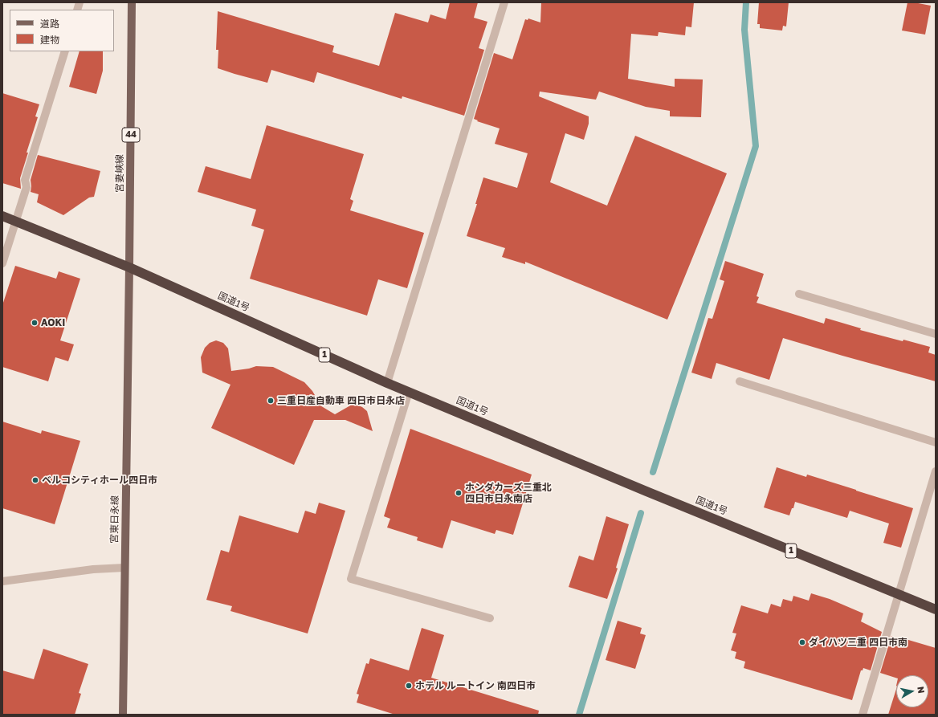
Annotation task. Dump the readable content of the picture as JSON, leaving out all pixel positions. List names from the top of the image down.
{
  "streets": {
    "highway": ["国道1号", "1"],
    "main road": ["44", "宮妻峡線", "宮東日永線"]
  },
  "crossings": [
    ["宮妻峡線", "国道1号"],
    ["宮妻峡線", "宮東日永線"],
    ["国道1号", "宮東日永線"]
  ],
  "places": [
    "AOKI",
    "三重日産自動車 四日市日永店",
    "ベルコシティホール四日市",
    "ホンダカーズ三重北 四日市日永南店",
    "ダイハツ三重 四日市南",
    "ホテル ルートイン 南四日市"
  ],
  "legend": ["道路", "建物"],
  "north": "right"
}
